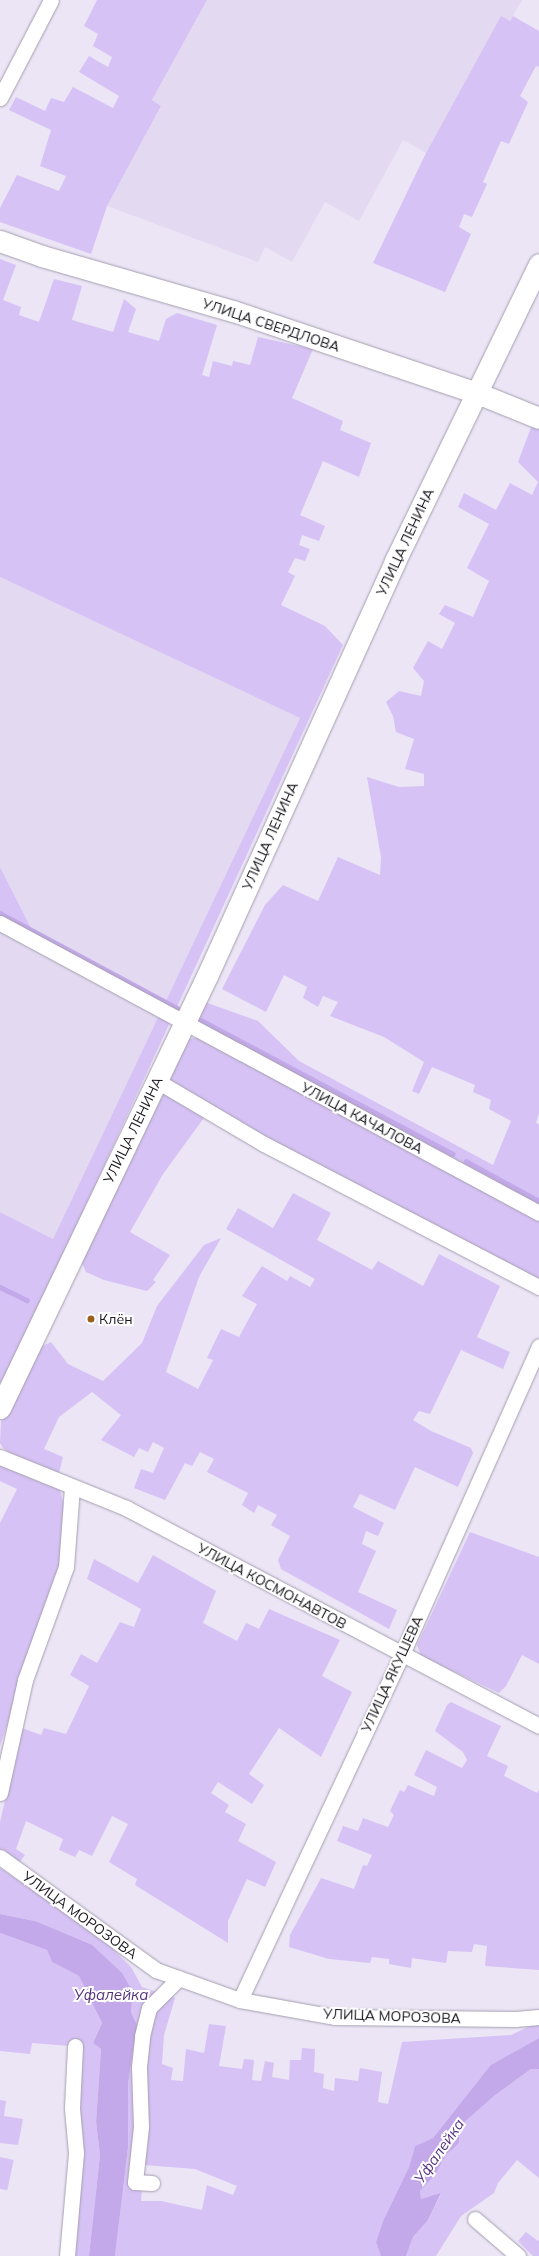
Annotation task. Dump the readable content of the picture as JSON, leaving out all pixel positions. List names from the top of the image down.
{
  "streets": {
    "street": [
      "УЛИЦА СВЕРДЛОВА",
      "УЛИЦА ЛЕНИНА",
      "УЛИЦА КАЧАЛОВА",
      "УЛИЦА КОСМОНАВТОВ",
      "УЛИЦА ЯКУШЕВА",
      "УЛИЦА МОРОЗОВА"
    ]
  },
  "crossings": [
    ["УЛИЦА СВЕРДЛОВА", "УЛИЦА ЛЕНИНА"],
    ["УЛИЦА ЛЕНИНА", "УЛИЦА КАЧАЛОВА"],
    ["УЛИЦА КОСМОНАВТОВ", "УЛИЦА ЯКУШЕВА"],
    ["УЛИЦА ЯКУШЕВА", "УЛИЦА МОРОЗОВА"]
  ],
  "water": ["Уфалейка"],
  "places": ["Клён"]
}
